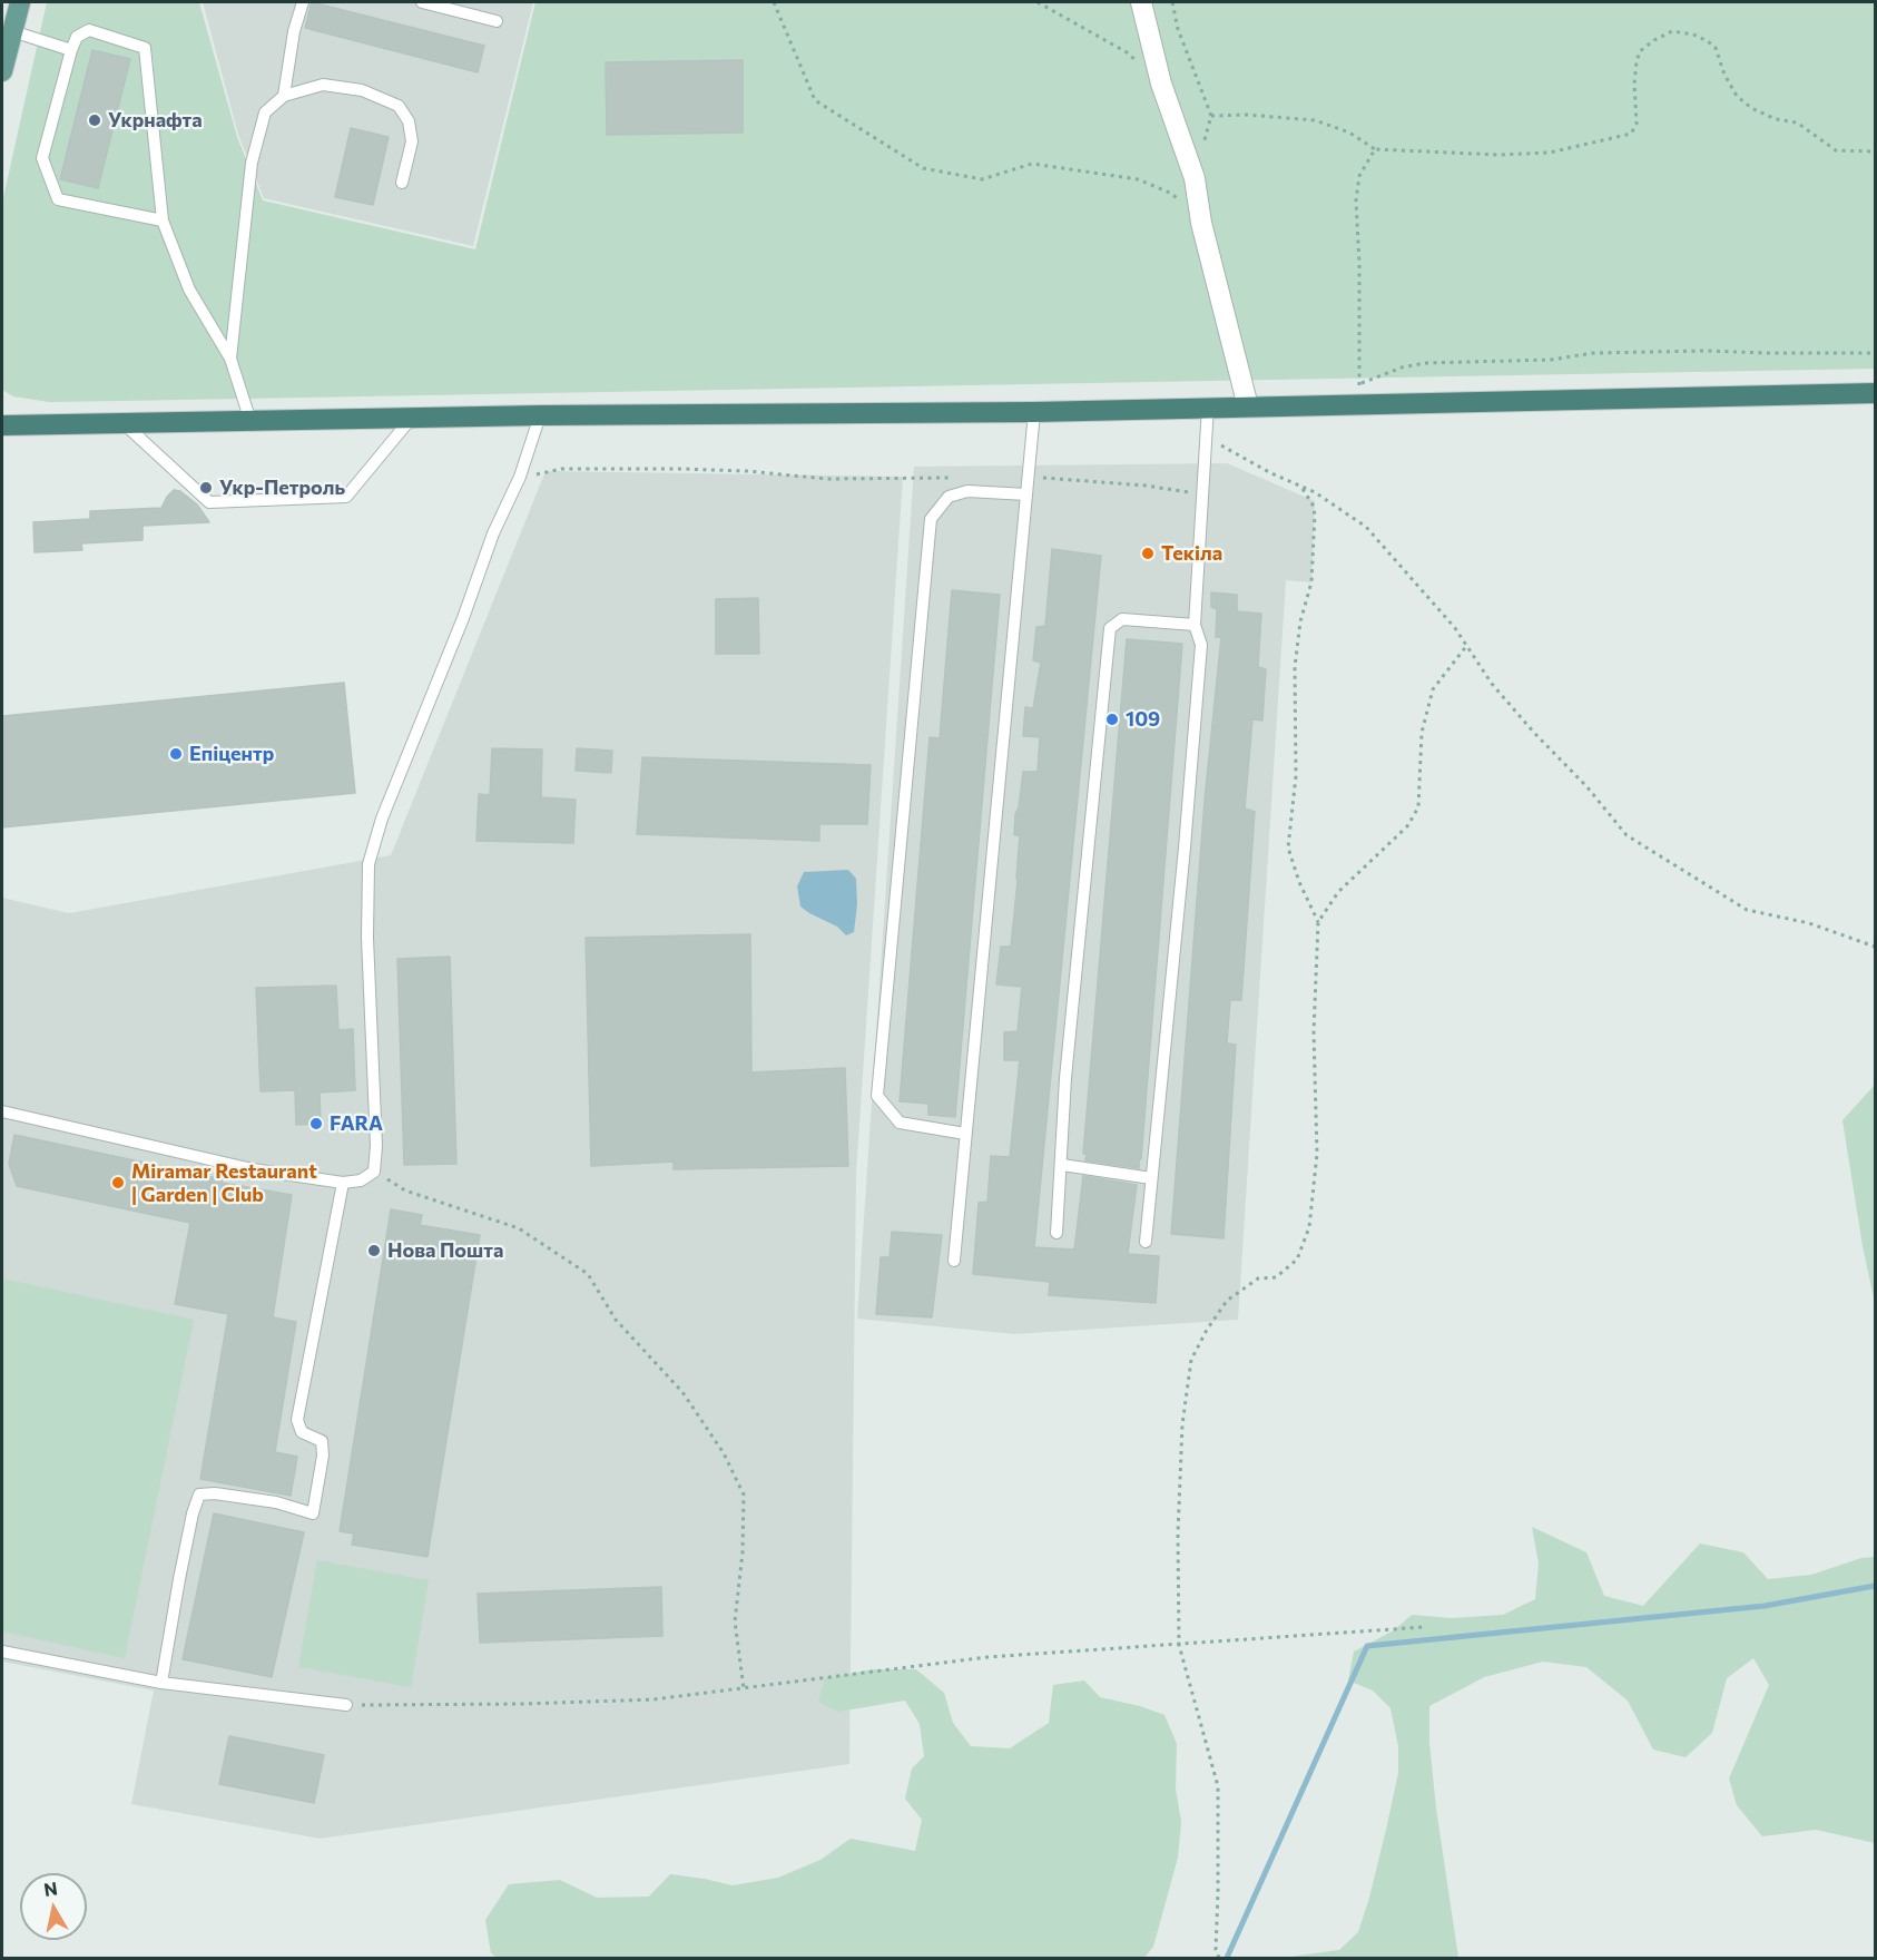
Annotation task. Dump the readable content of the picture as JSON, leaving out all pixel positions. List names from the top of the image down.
{
  "places": [
    "Укрнафта",
    "Укр-Петроль",
    "Текіла",
    "109",
    "Епіцентр",
    "FARA",
    "Miramar Restaurant | Garden | Club",
    "Нова Пошта"
  ],
  "north": "top"
}
